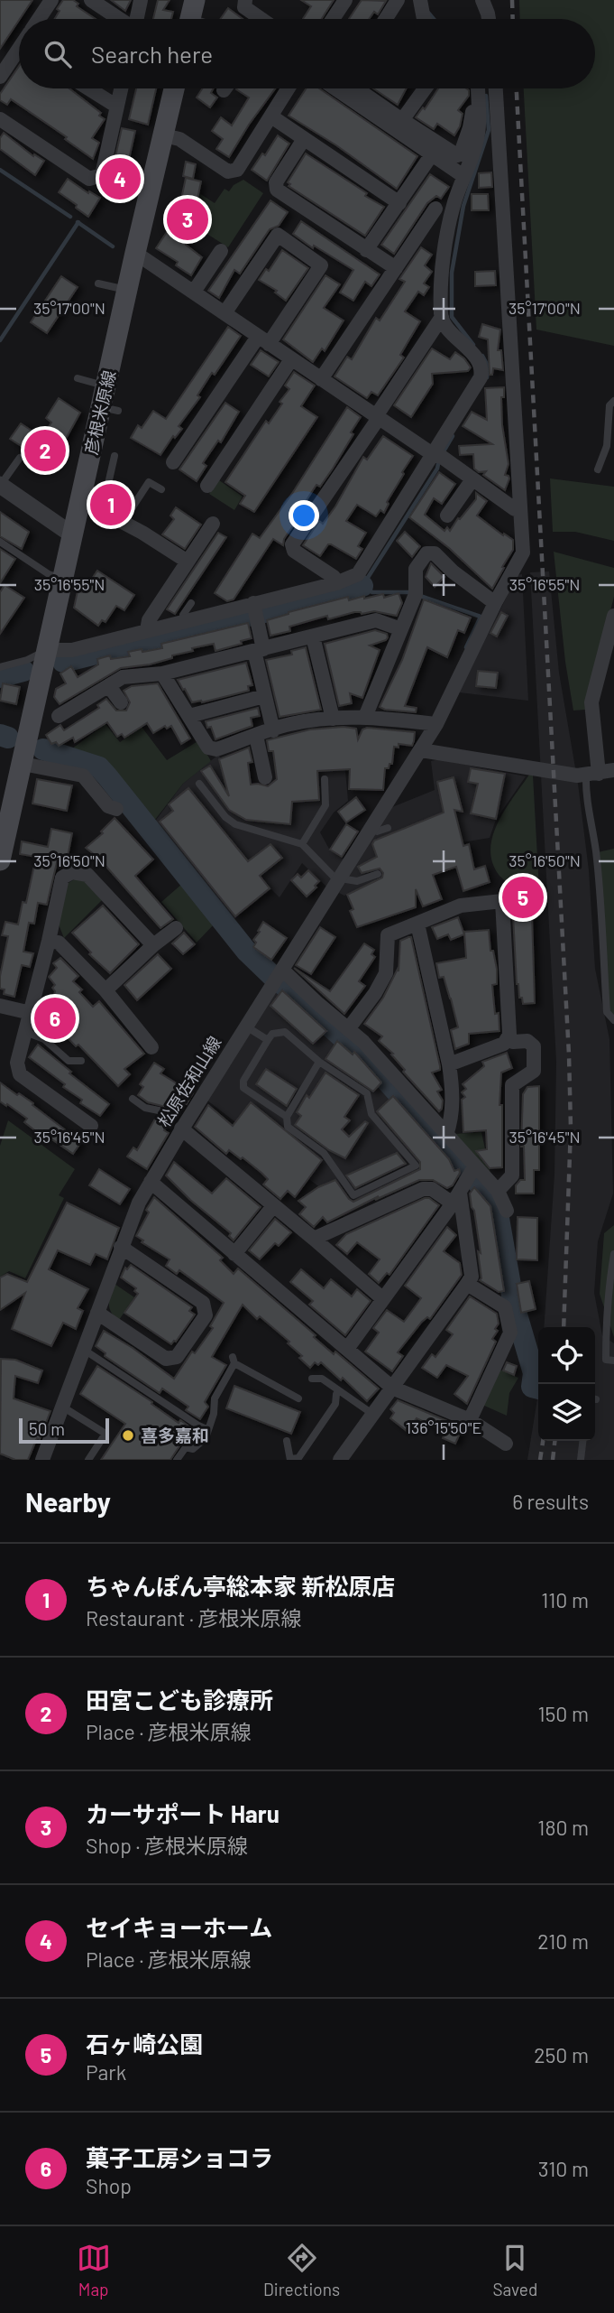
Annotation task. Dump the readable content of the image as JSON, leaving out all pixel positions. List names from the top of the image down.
{
  "streets": {
    "main road": ["彦根米原線"],
    "street": ["松原佐和山線"]
  },
  "places": ["喜多嘉和"],
  "scale_bar": "50 m",
  "page": {
    "search": "Search here",
    "pins": [
      "4",
      "3",
      "2",
      "1",
      "5",
      "6"
    ],
    "scale": "50 m",
    "heading": ["Nearby", "6 results"],
    "list": [
      {
        "mark": "1",
        "name": "ちゃんぽん亭総本家 新松原店",
        "note": "Restaurant · 彦根米原線",
        "value": "110 m"
      },
      {
        "mark": "2",
        "name": "田宮こども診療所",
        "note": "Place · 彦根米原線",
        "value": "150 m"
      },
      {
        "mark": "3",
        "name": "カーサポート Haru",
        "note": "Shop · 彦根米原線",
        "value": "180 m"
      },
      {
        "mark": "4",
        "name": "セイキョーホーム",
        "note": "Place · 彦根米原線",
        "value": "210 m"
      },
      {
        "mark": "5",
        "name": "石ヶ崎公園",
        "note": "Park",
        "value": "250 m"
      },
      {
        "mark": "6",
        "name": "菓子工房ショコラ",
        "note": "Shop",
        "value": "310 m"
      }
    ],
    "nav": ["Map", "Directions", "Saved"]
  },
  "coordinates": [
    "35°17'00\"N",
    "35°16'55\"N",
    "35°16'50\"N",
    "35°16'45\"N",
    "136°15'50\"E"
  ]
}
